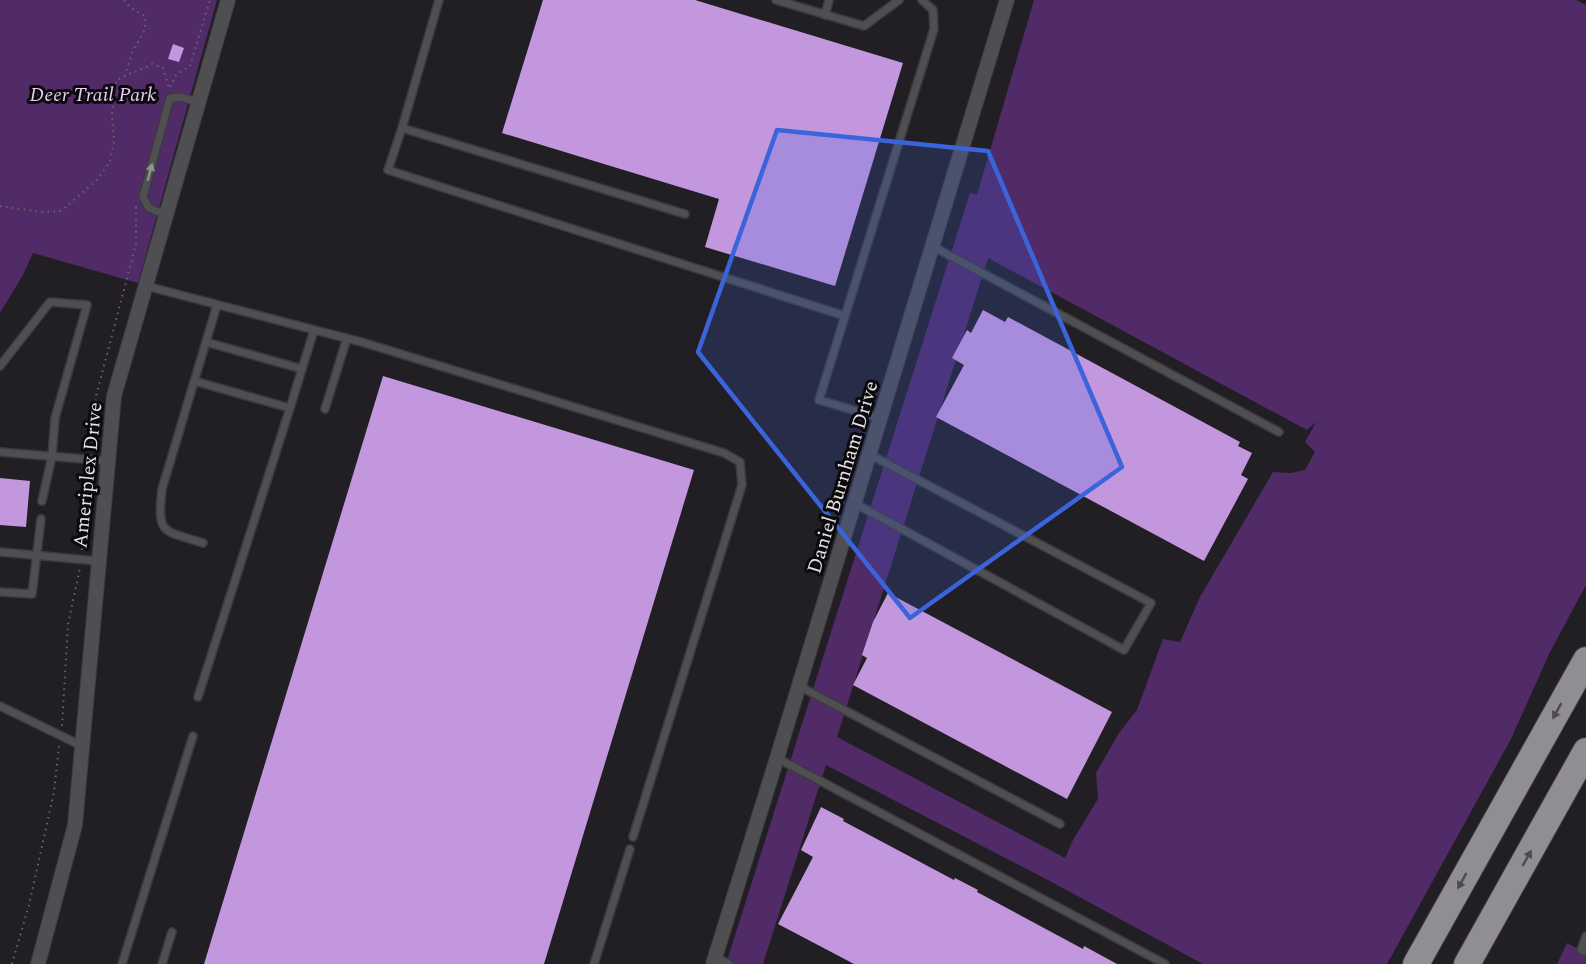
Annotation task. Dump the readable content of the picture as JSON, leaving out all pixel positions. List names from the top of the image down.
{
  "streets": {
    "street": ["Ameriplex Drive", "Daniel Burnham Drive"]
  },
  "parks": ["Deer Trail Park"]
}
